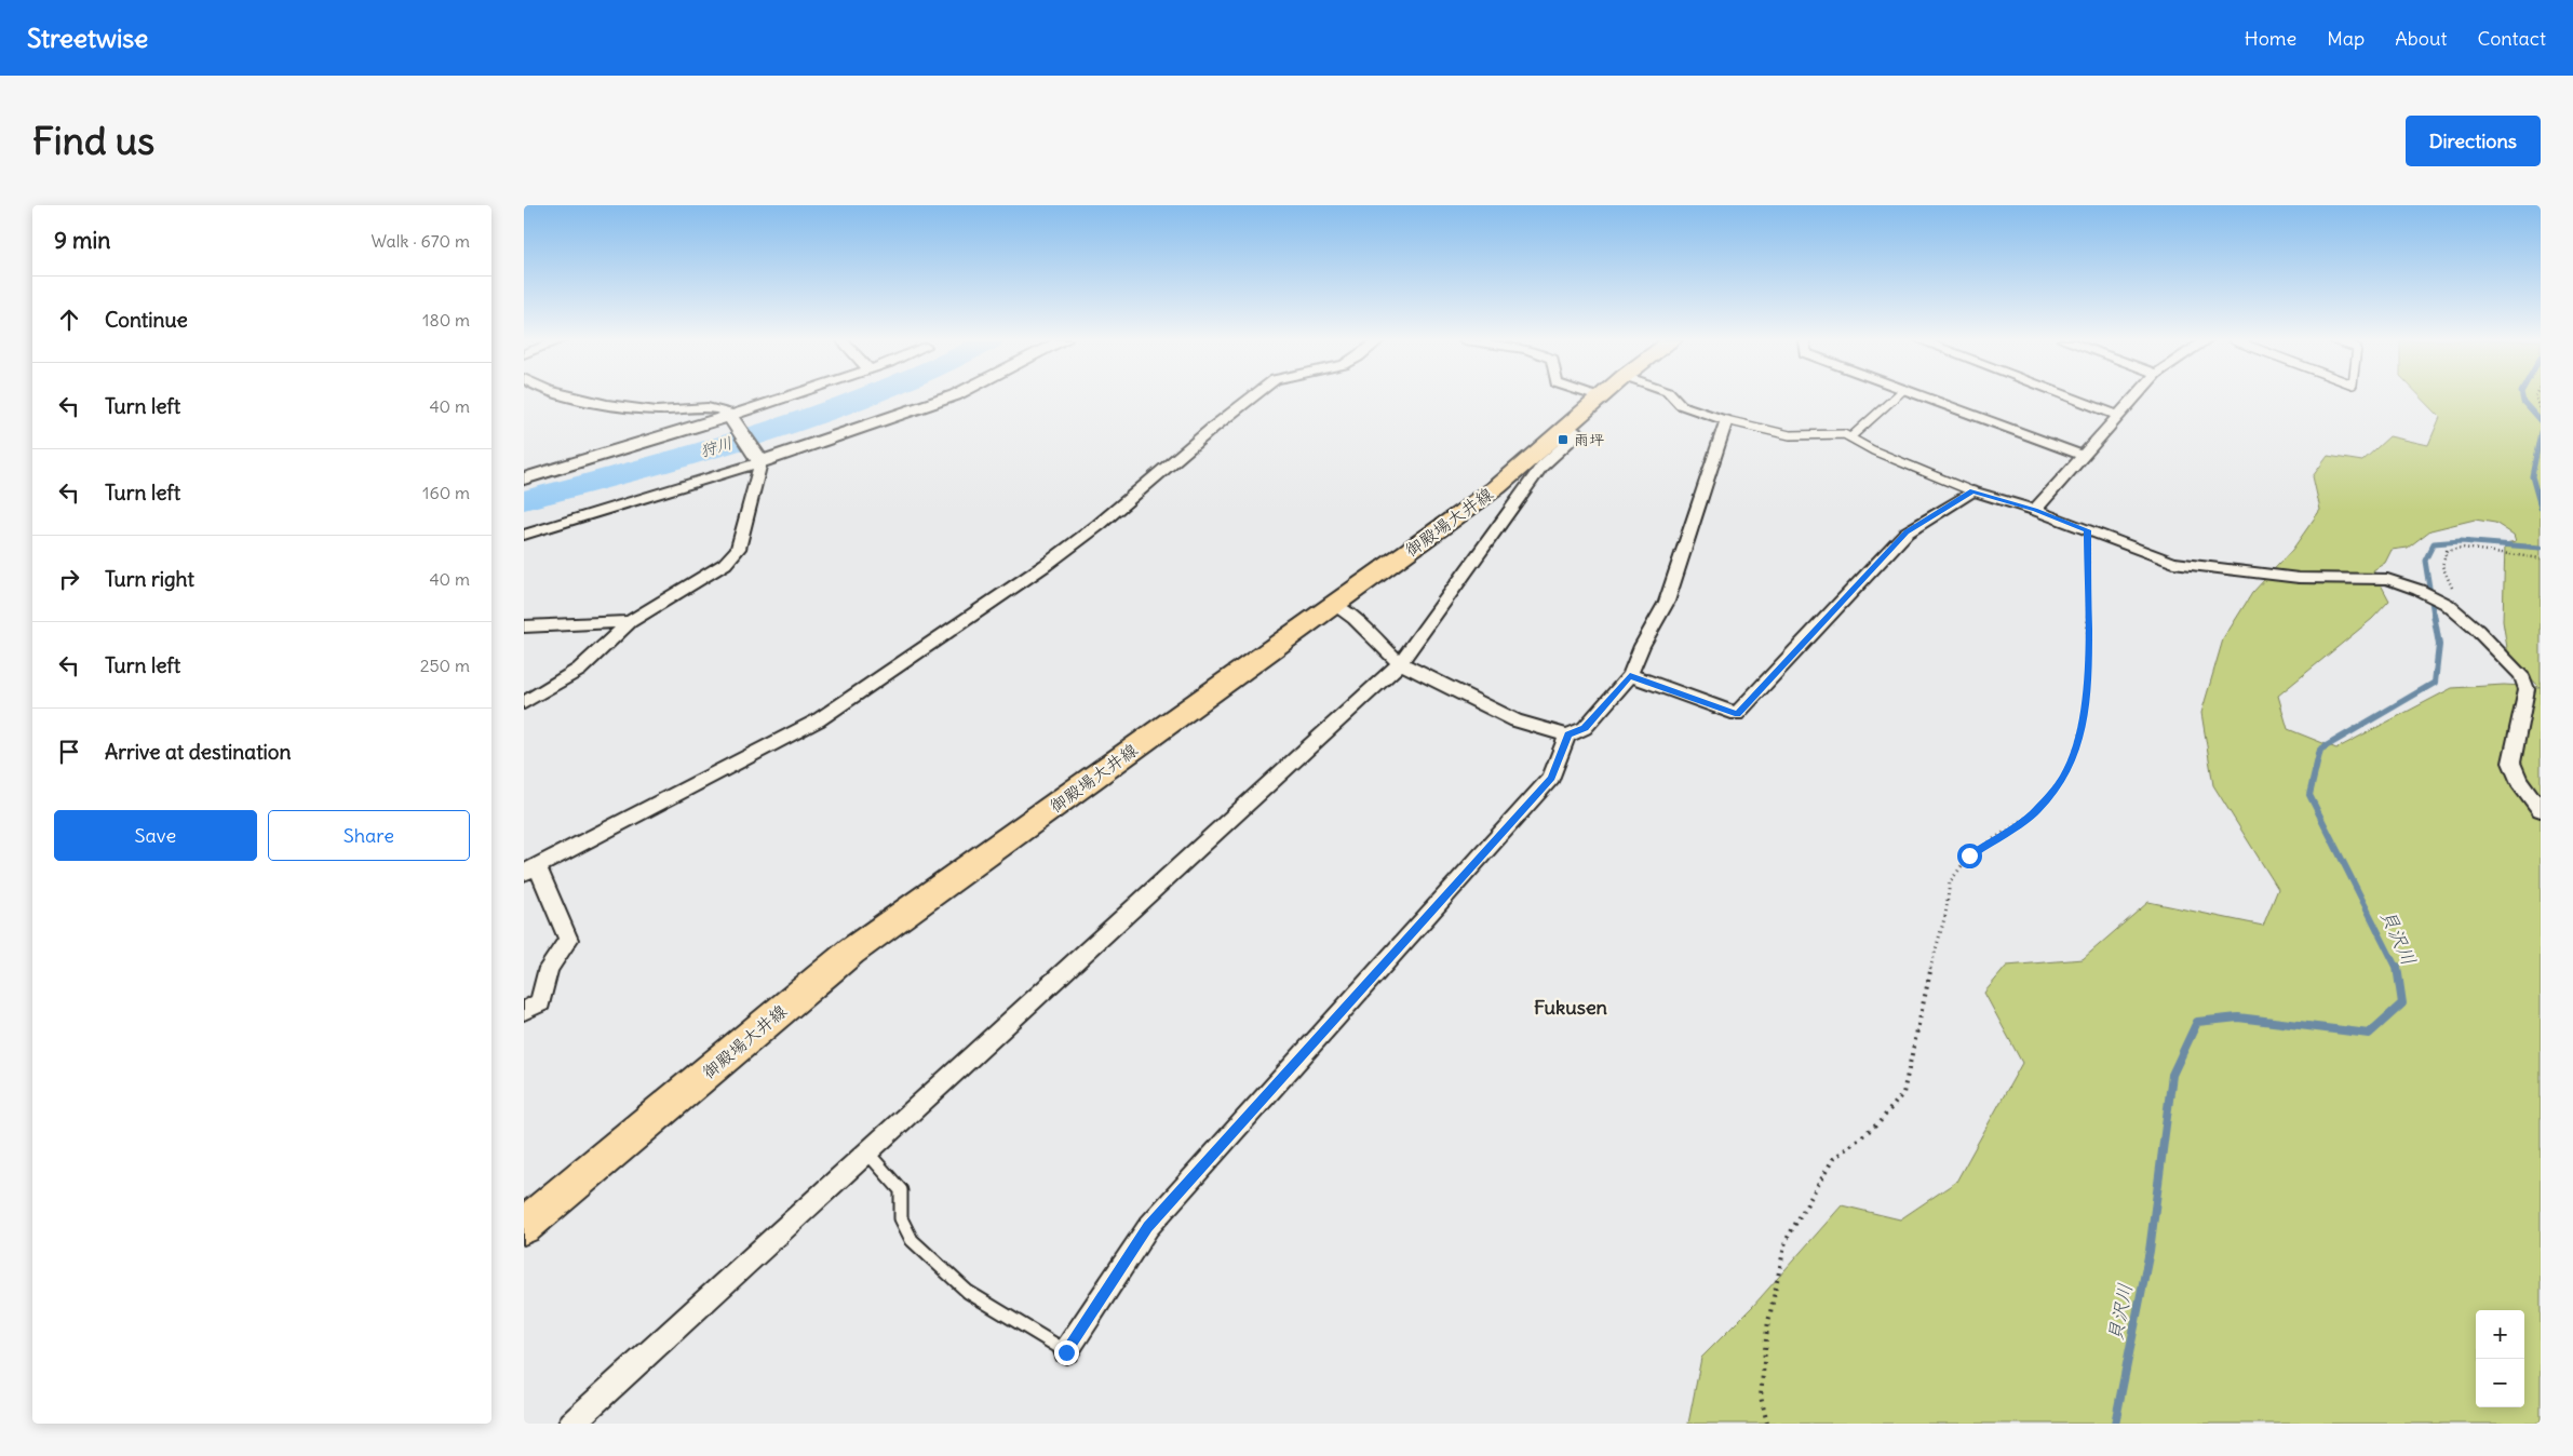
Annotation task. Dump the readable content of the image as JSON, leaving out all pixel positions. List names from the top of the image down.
{
  "streets": {
    "main road": ["御殿場大井線"]
  },
  "districts": ["Fukusen"],
  "water": ["狩川", "貝沢川"],
  "places": {
    "transit": ["雨坪"]
  },
  "page": {
    "header": "Streetwise",
    "nav": [
      "Home",
      "Map",
      "About",
      "Contact"
    ],
    "buttons": [
      "Directions",
      ["Save", "Share"]
    ],
    "title": "Find us",
    "heading": ["9 min", "Walk · 670 m"],
    "list": [
      ["Continue", "180 m"],
      ["Turn left", "40 m"],
      ["Turn left", "160 m"],
      ["Turn right", "40 m"],
      ["Turn left", "250 m"],
      "Arrive at destination"
    ],
    "map_buttons": ["+", "−"]
  }
}
